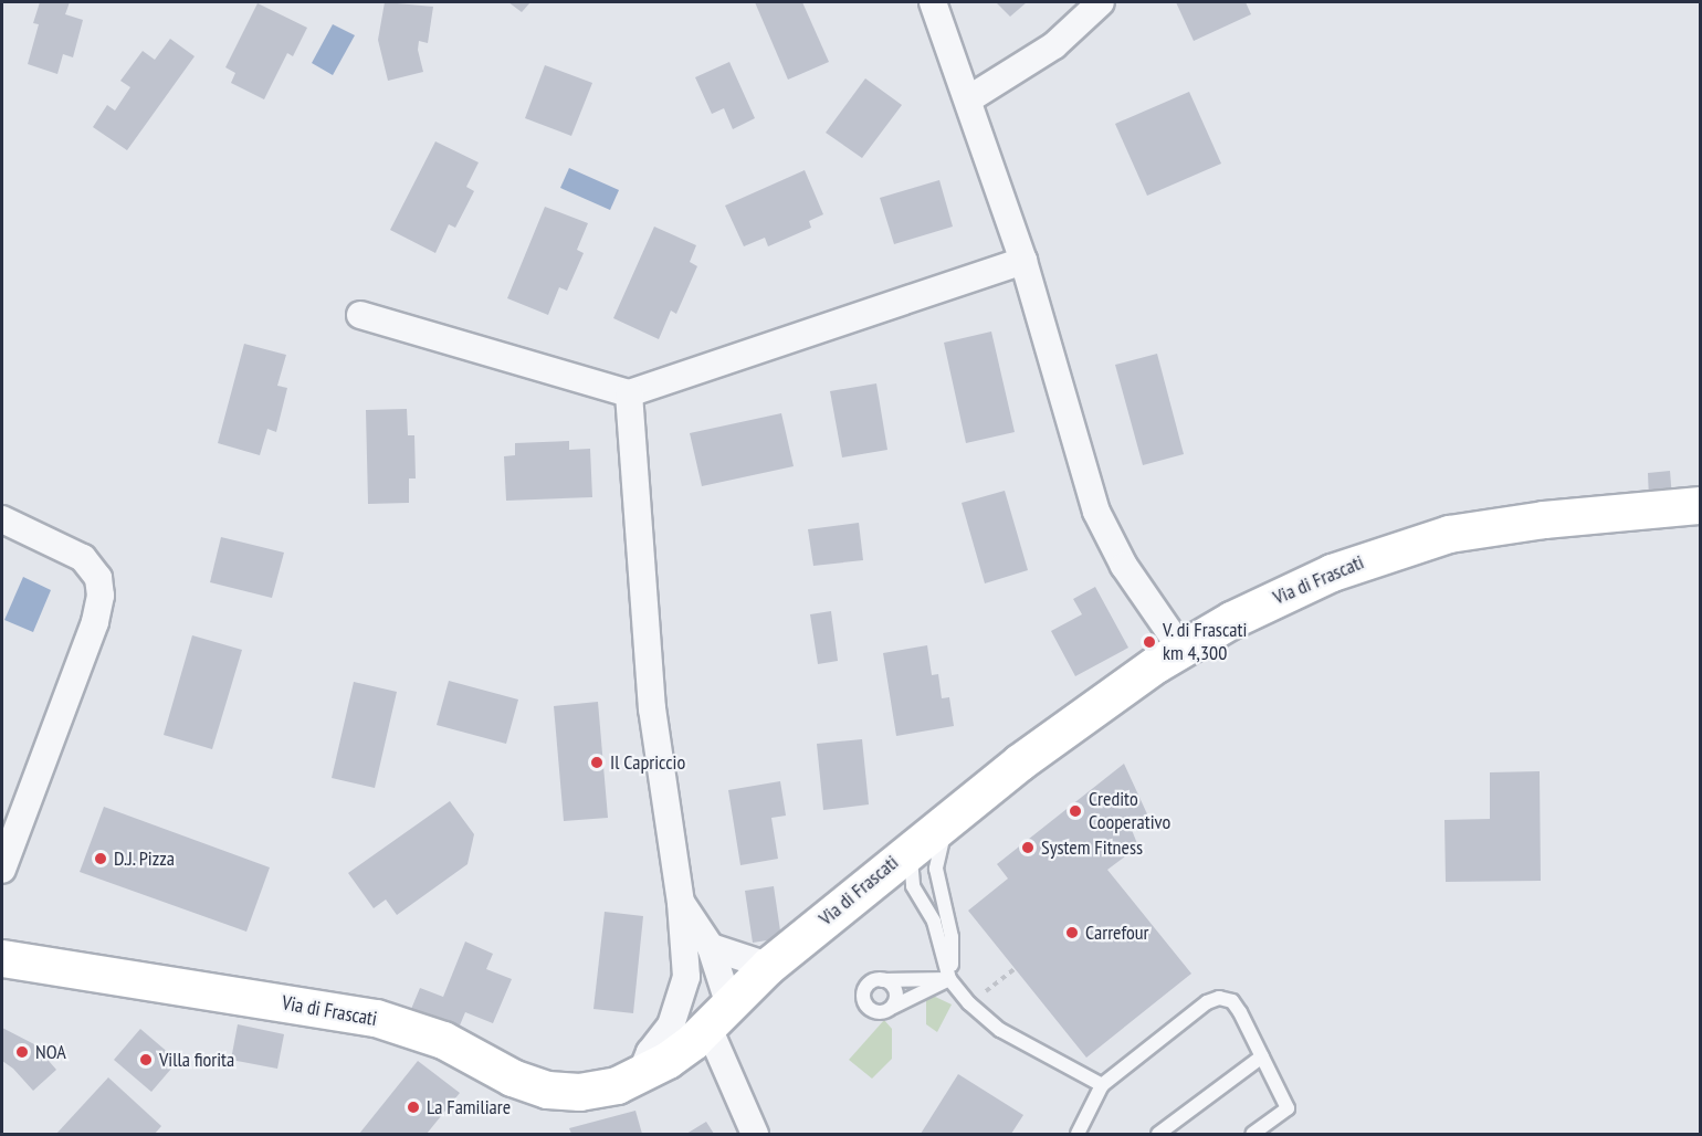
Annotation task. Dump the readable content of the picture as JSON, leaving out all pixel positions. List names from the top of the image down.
{
  "streets": {
    "main road": ["Via di Frascati"]
  },
  "places": [
    "V. di Frascati km 4,300",
    "Il Capriccio",
    "Credito Cooperativo",
    "System Fitness",
    "D.J. Pizza",
    "Carrefour",
    "NOA",
    "Villa fiorita",
    "La Familiare"
  ]
}
